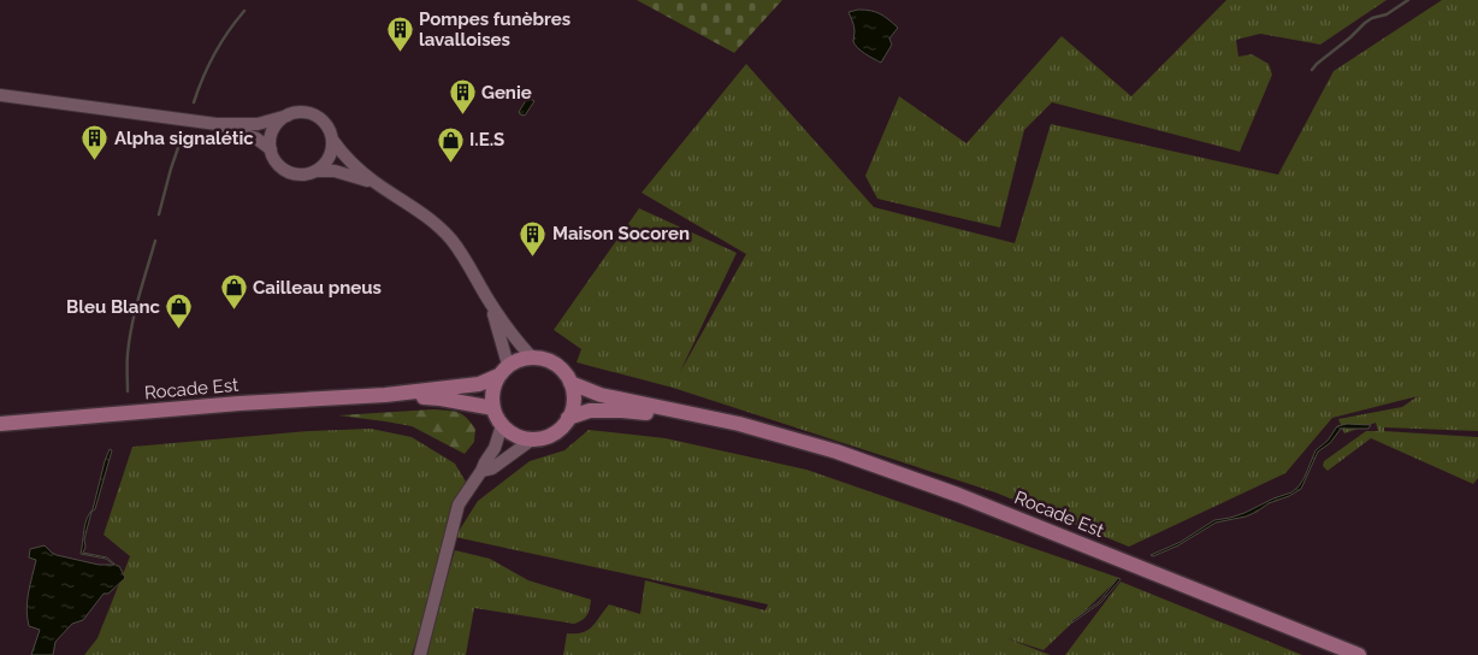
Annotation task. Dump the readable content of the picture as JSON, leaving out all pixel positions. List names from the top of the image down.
{
  "streets": {
    "main road": ["Rocade Est"]
  },
  "places": {
    "building": [
      "Pompes funèbres lavalloises",
      "Genie",
      "Alpha signalétic",
      "Maison Socoren"
    ],
    "shop": ["I.E.S", "Cailleau pneus", "Bleu Blanc"]
  }
}
